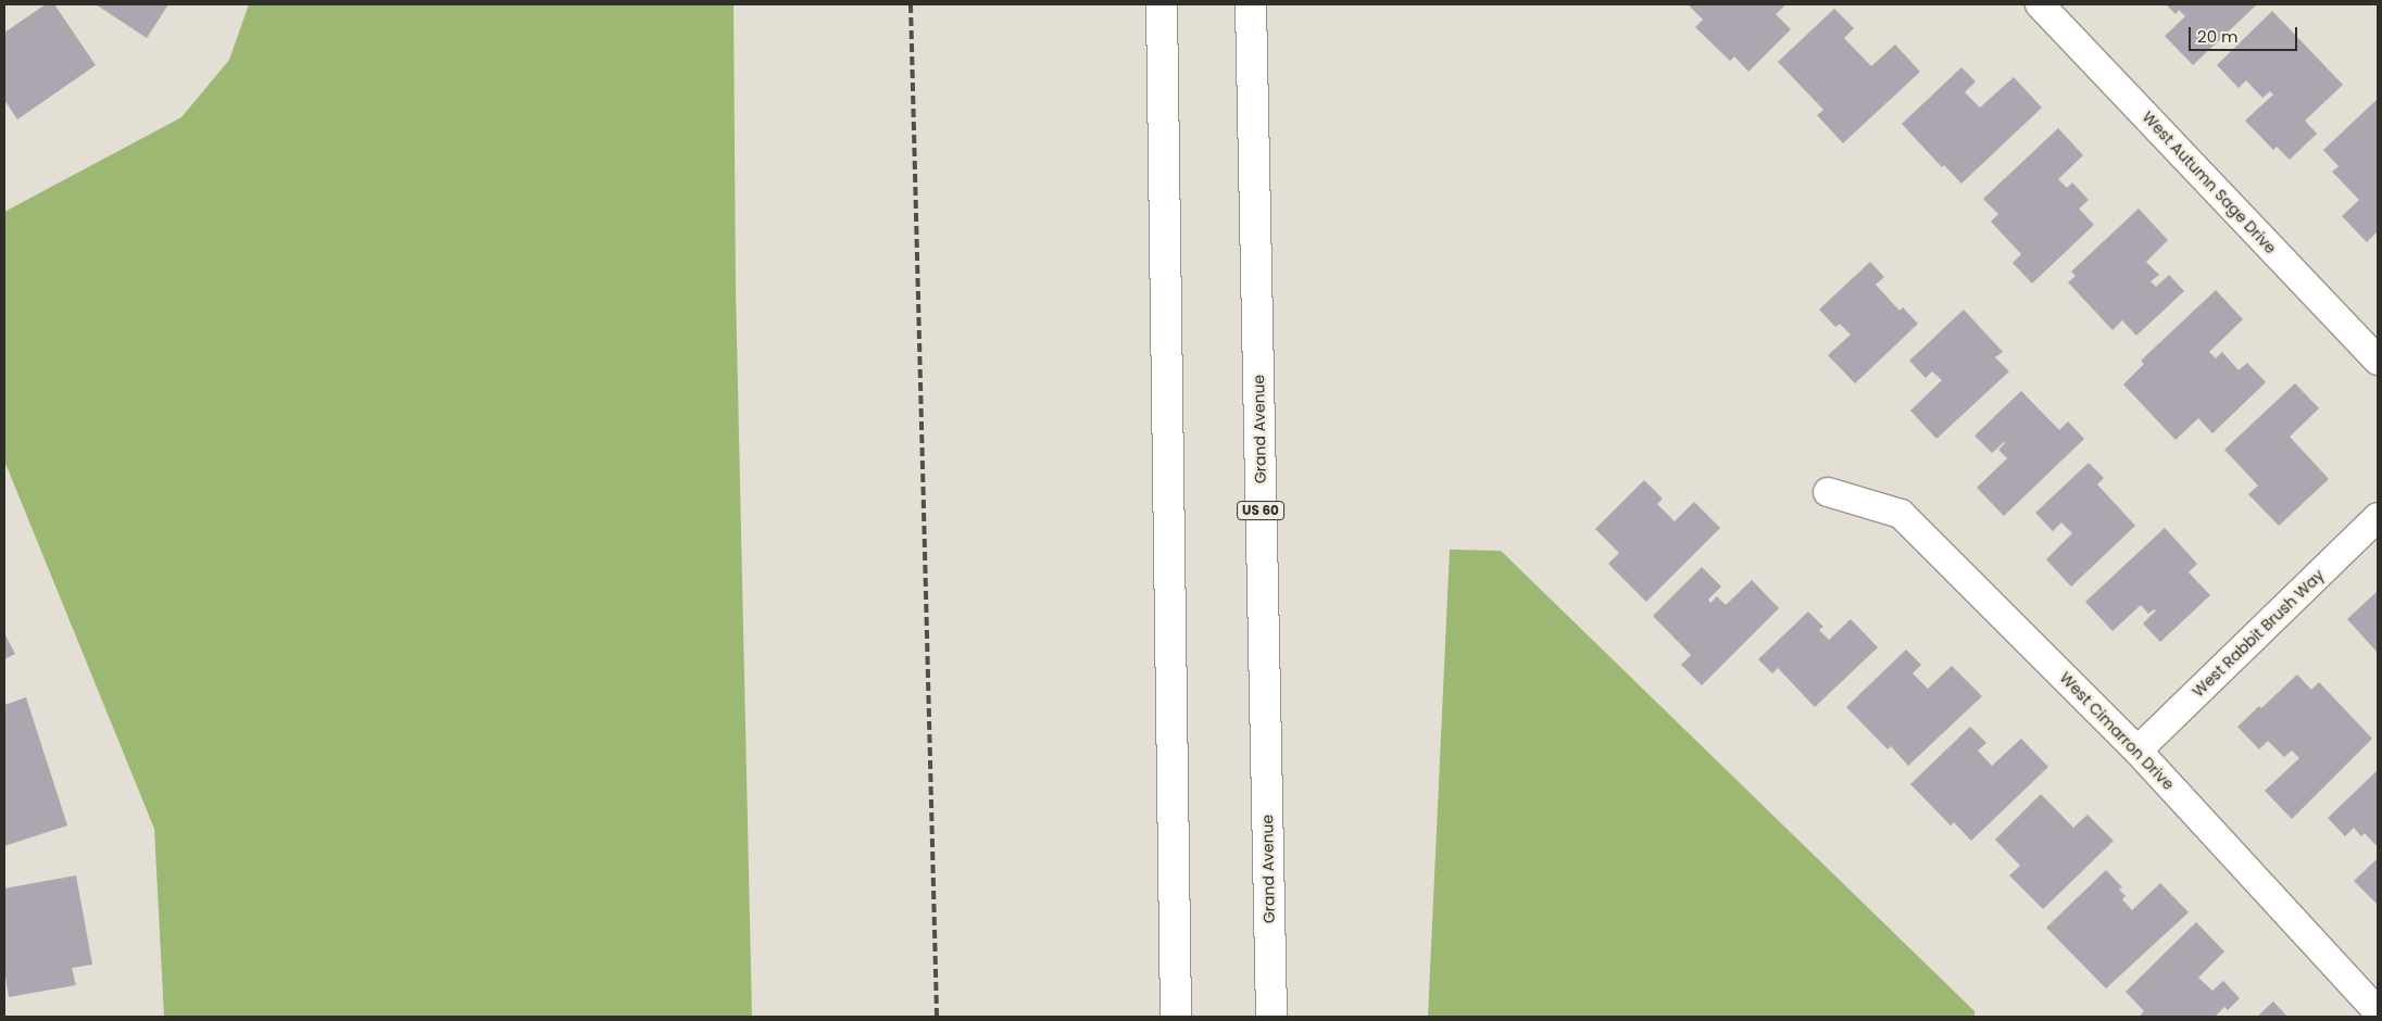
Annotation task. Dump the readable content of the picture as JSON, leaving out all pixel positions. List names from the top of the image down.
{
  "streets": {
    "highway": ["Grand Avenue", "US 60"],
    "street": ["West Autumn Sage Drive", "West Rabbit Brush Way", "West Cimarron Drive"]
  },
  "crossings": [
    ["West Rabbit Brush Way", "West Cimarron Drive"]
  ],
  "scale_bar": "20 m"
}
